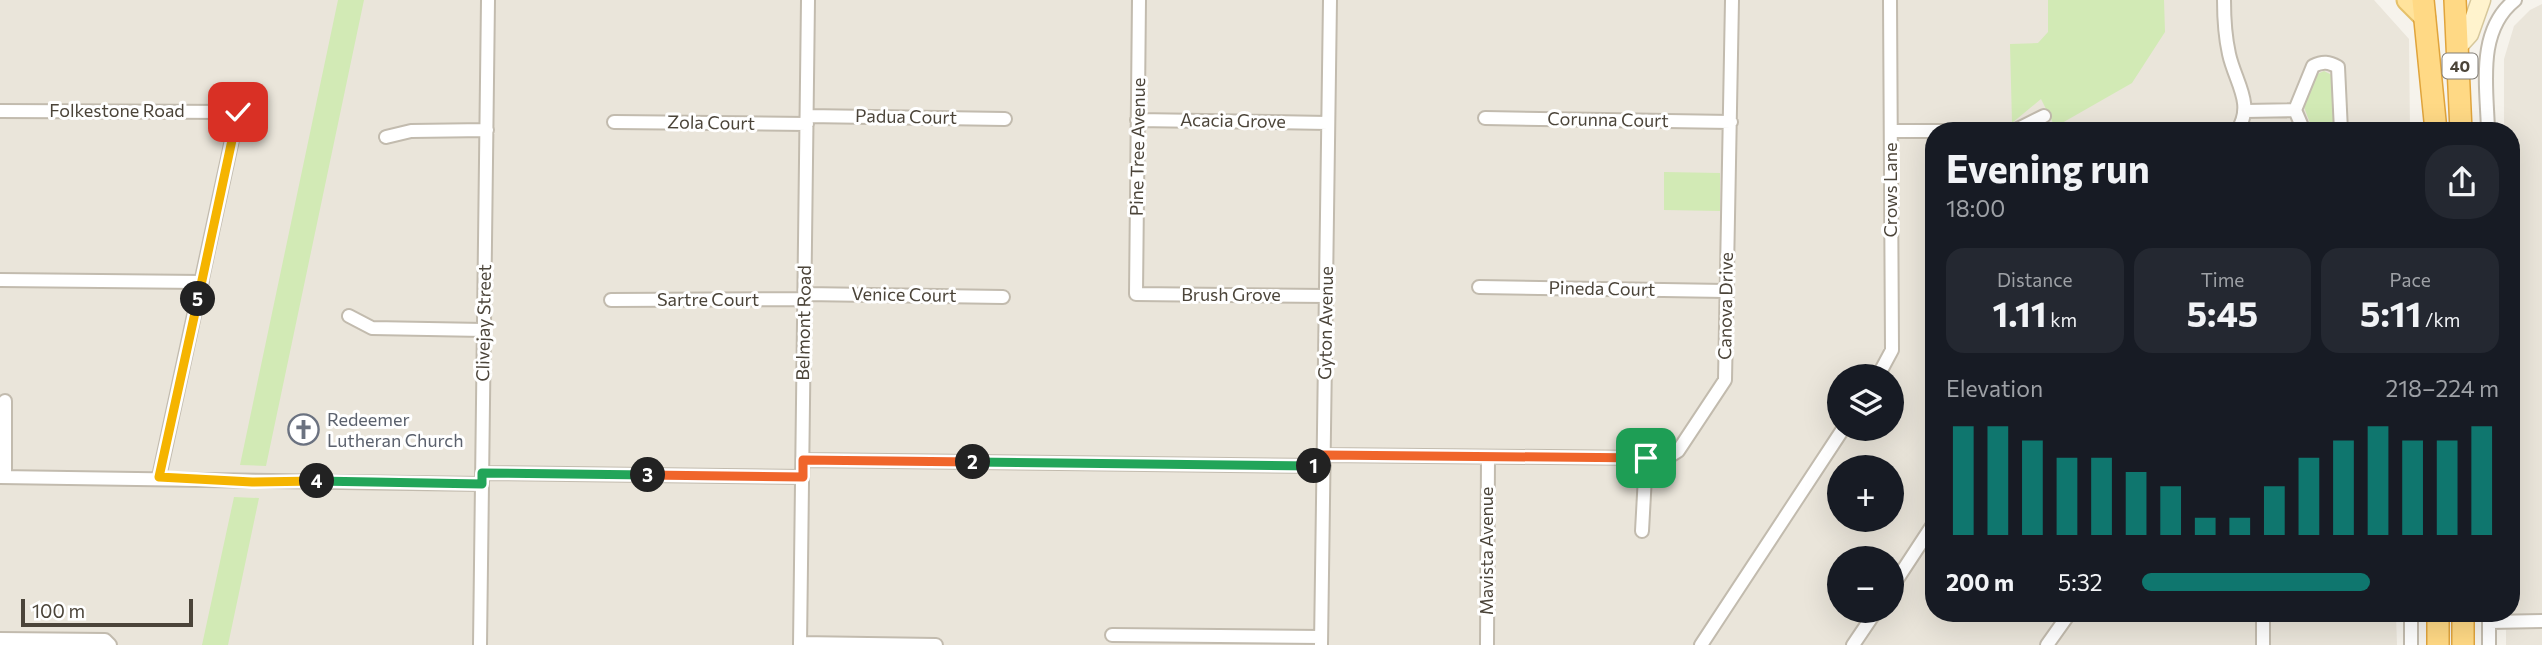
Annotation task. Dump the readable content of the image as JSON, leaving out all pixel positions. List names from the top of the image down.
{
  "streets": {
    "highway": ["40"],
    "street": [
      "Folkestone Road",
      "Padua Court",
      "Corunna Court",
      "Acacia Grove",
      "Zola Court",
      "Pine Tree Avenue",
      "Crows Lane",
      "Pineda Court",
      "Venice Court",
      "Brush Grove",
      "Sartre Court",
      "Canova Drive",
      "Clivejay Street",
      "Belmont Road",
      "Gyton Avenue",
      "Mavista Avenue"
    ]
  },
  "crossings": [
    ["Padua Court", "Zola Court"],
    ["Padua Court", "Belmont Road"],
    ["Corunna Court", "Canova Drive"],
    ["Acacia Grove", "Pine Tree Avenue"],
    ["Acacia Grove", "Gyton Avenue"],
    ["Zola Court", "Belmont Road"],
    ["Pine Tree Avenue", "Brush Grove"],
    ["Pineda Court", "Canova Drive"],
    ["Venice Court", "Sartre Court"],
    ["Venice Court", "Belmont Road"],
    ["Brush Grove", "Gyton Avenue"],
    ["Sartre Court", "Belmont Road"],
    ["Canova Drive", "Belmont Road"],
    ["Canova Drive", "Gyton Avenue"],
    ["Canova Drive", "Mavista Avenue"]
  ],
  "places": {
    "church": ["Redeemer Lutheran Church"]
  },
  "scale_bar": "100 m",
  "page": {
    "heading": ["Evening run", "18:00"],
    "stats": [
      ["Distance", "1.11 km"],
      ["Time", "5:45"],
      ["Pace", "5:11 /km"]
    ],
    "pins": [
      "5",
      "2",
      "1",
      "3",
      "4"
    ],
    "chart": ["Elevation", "218–224 m"],
    "map_buttons": ["+", "−"],
    "list": [
      {
        "name": "200 m",
        "note": "5:32"
      }
    ],
    "scale": "100 m"
  }
}
